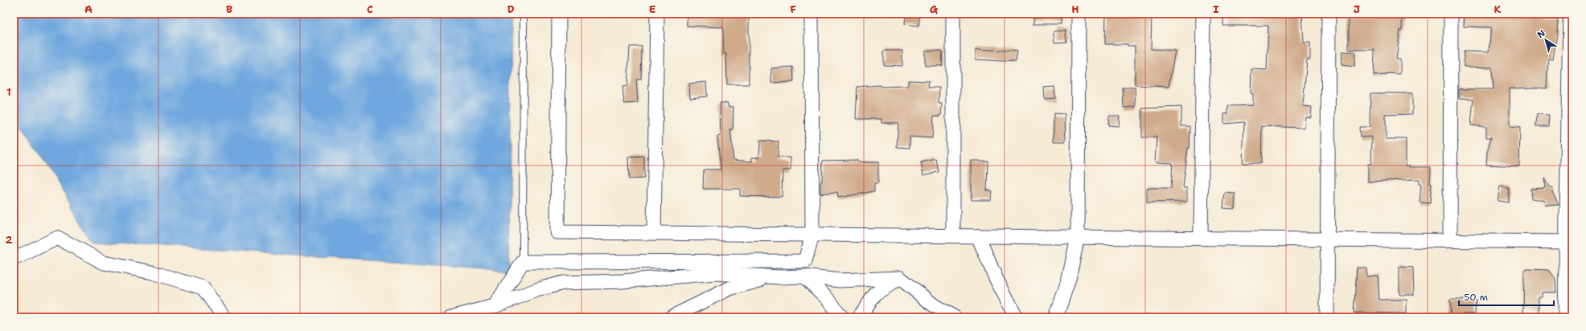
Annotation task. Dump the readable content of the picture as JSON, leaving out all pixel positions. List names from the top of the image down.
{
  "scale_bar": "50 m",
  "north": "top left",
  "grid": {
    "columns": [
      "A",
      "B",
      "C",
      "D",
      "E",
      "F",
      "G",
      "H",
      "I",
      "J",
      "K"
    ],
    "rows": ["1", "2"]
  }
}
